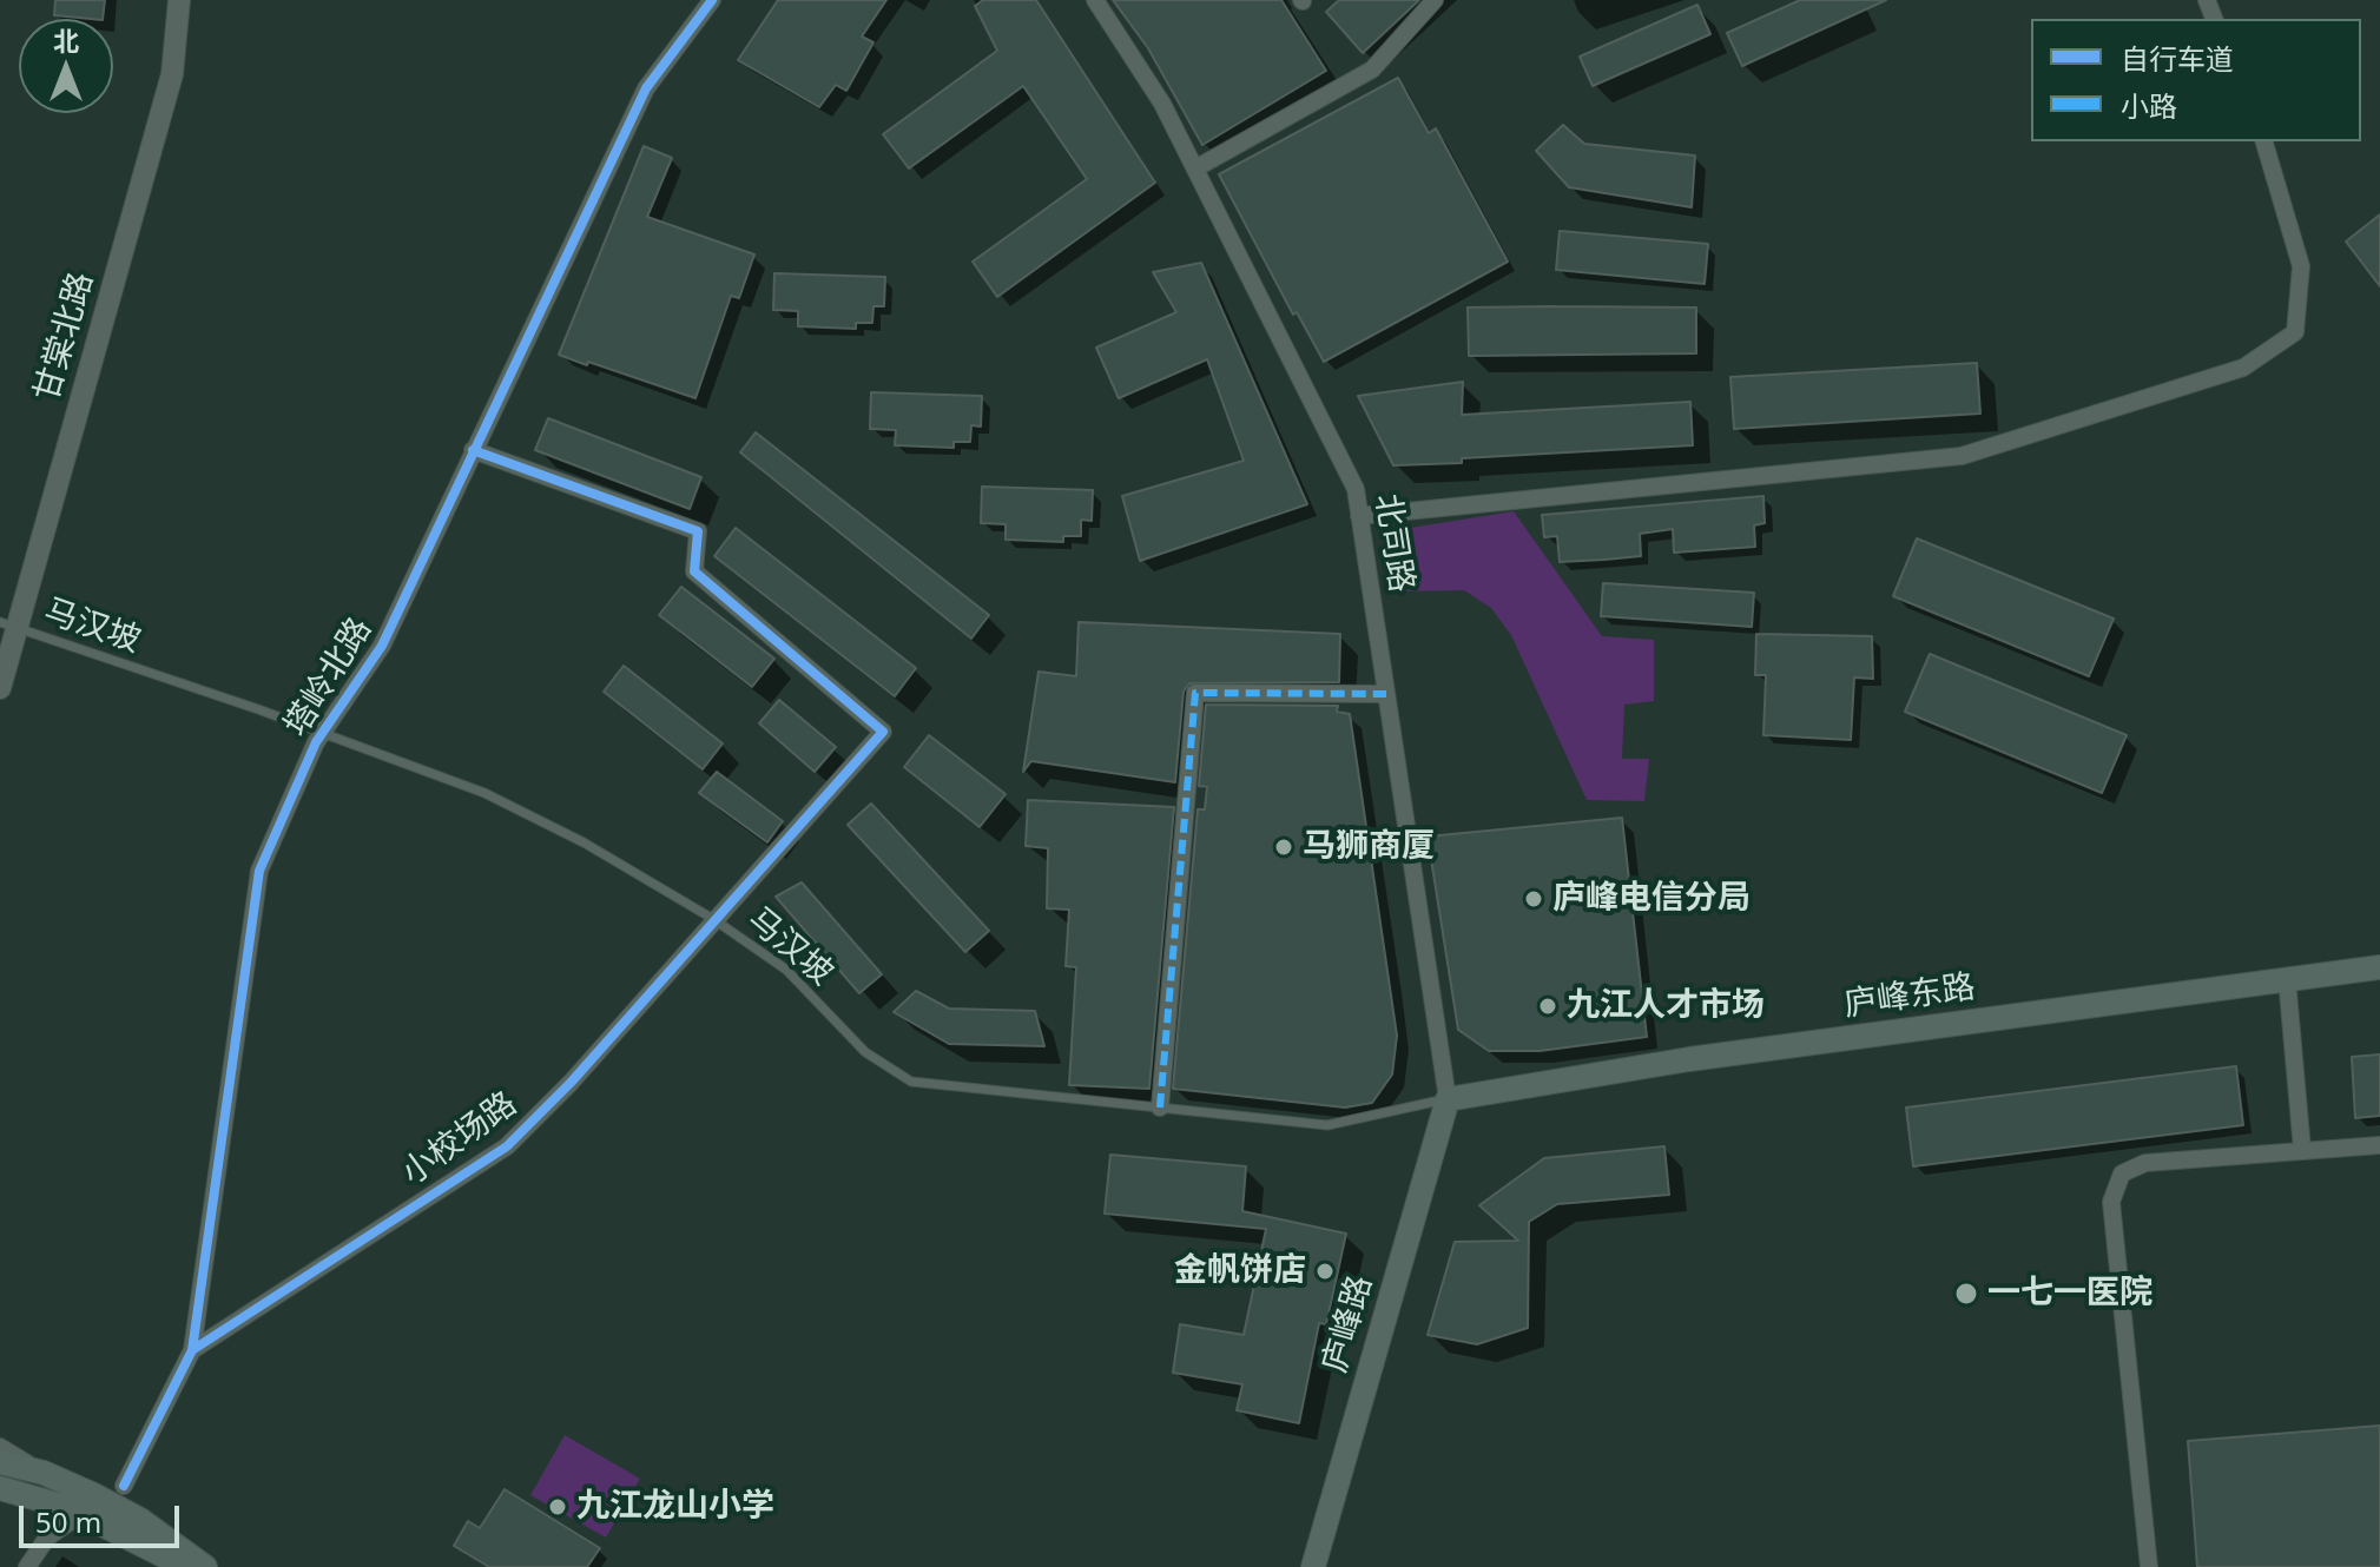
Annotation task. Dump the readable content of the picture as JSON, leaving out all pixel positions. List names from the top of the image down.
{
  "streets": {
    "main road": ["庐峰东路", "庐峰路"],
    "street": [
      "甘棠北路",
      "北司路",
      "塔岭北路",
      "小校场路"
    ],
    "lane": ["马汉坡"]
  },
  "crossings": [
    ["甘棠北路", "马汉坡"],
    ["北司路", "马汉坡"],
    ["北司路", "庐峰东路"],
    ["北司路", "庐峰路"],
    ["马汉坡", "塔岭北路"],
    ["马汉坡", "庐峰东路"],
    ["马汉坡", "小校场路"],
    ["马汉坡", "庐峰路"],
    ["塔岭北路", "小校场路"],
    ["庐峰东路", "庐峰路"]
  ],
  "places": [
    "马狮商厦",
    "庐峰电信分局",
    "九江人才市场",
    "金帆饼店",
    "一七一医院",
    "九江龙山小学"
  ],
  "legend": ["自行车道", "小路"],
  "scale_bar": "50 m",
  "north": "top"
}
